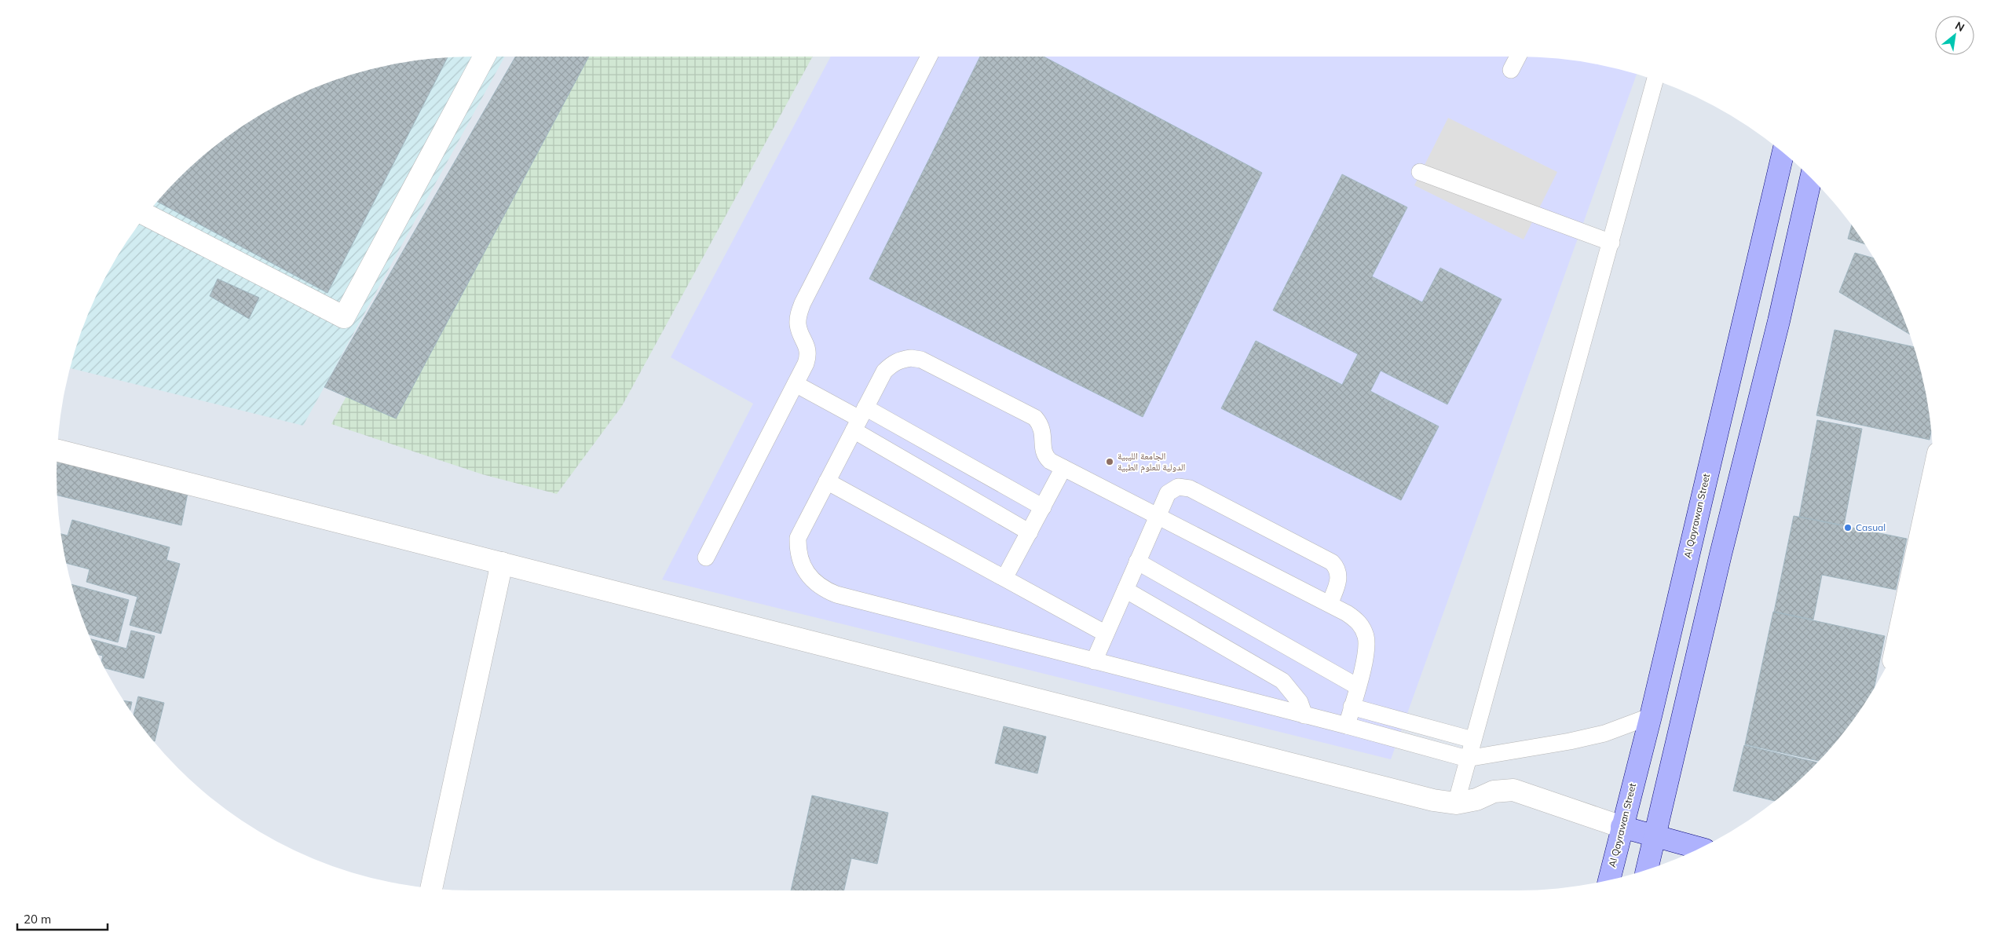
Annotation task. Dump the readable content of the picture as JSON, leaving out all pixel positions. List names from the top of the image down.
{
  "streets": {
    "main road": ["Al Qayrawan Street"]
  },
  "places": ["الجامعة الليبية الدولية للعلوم الطبية", "Casual"],
  "scale_bar": "20 m",
  "north": "top right"
}
